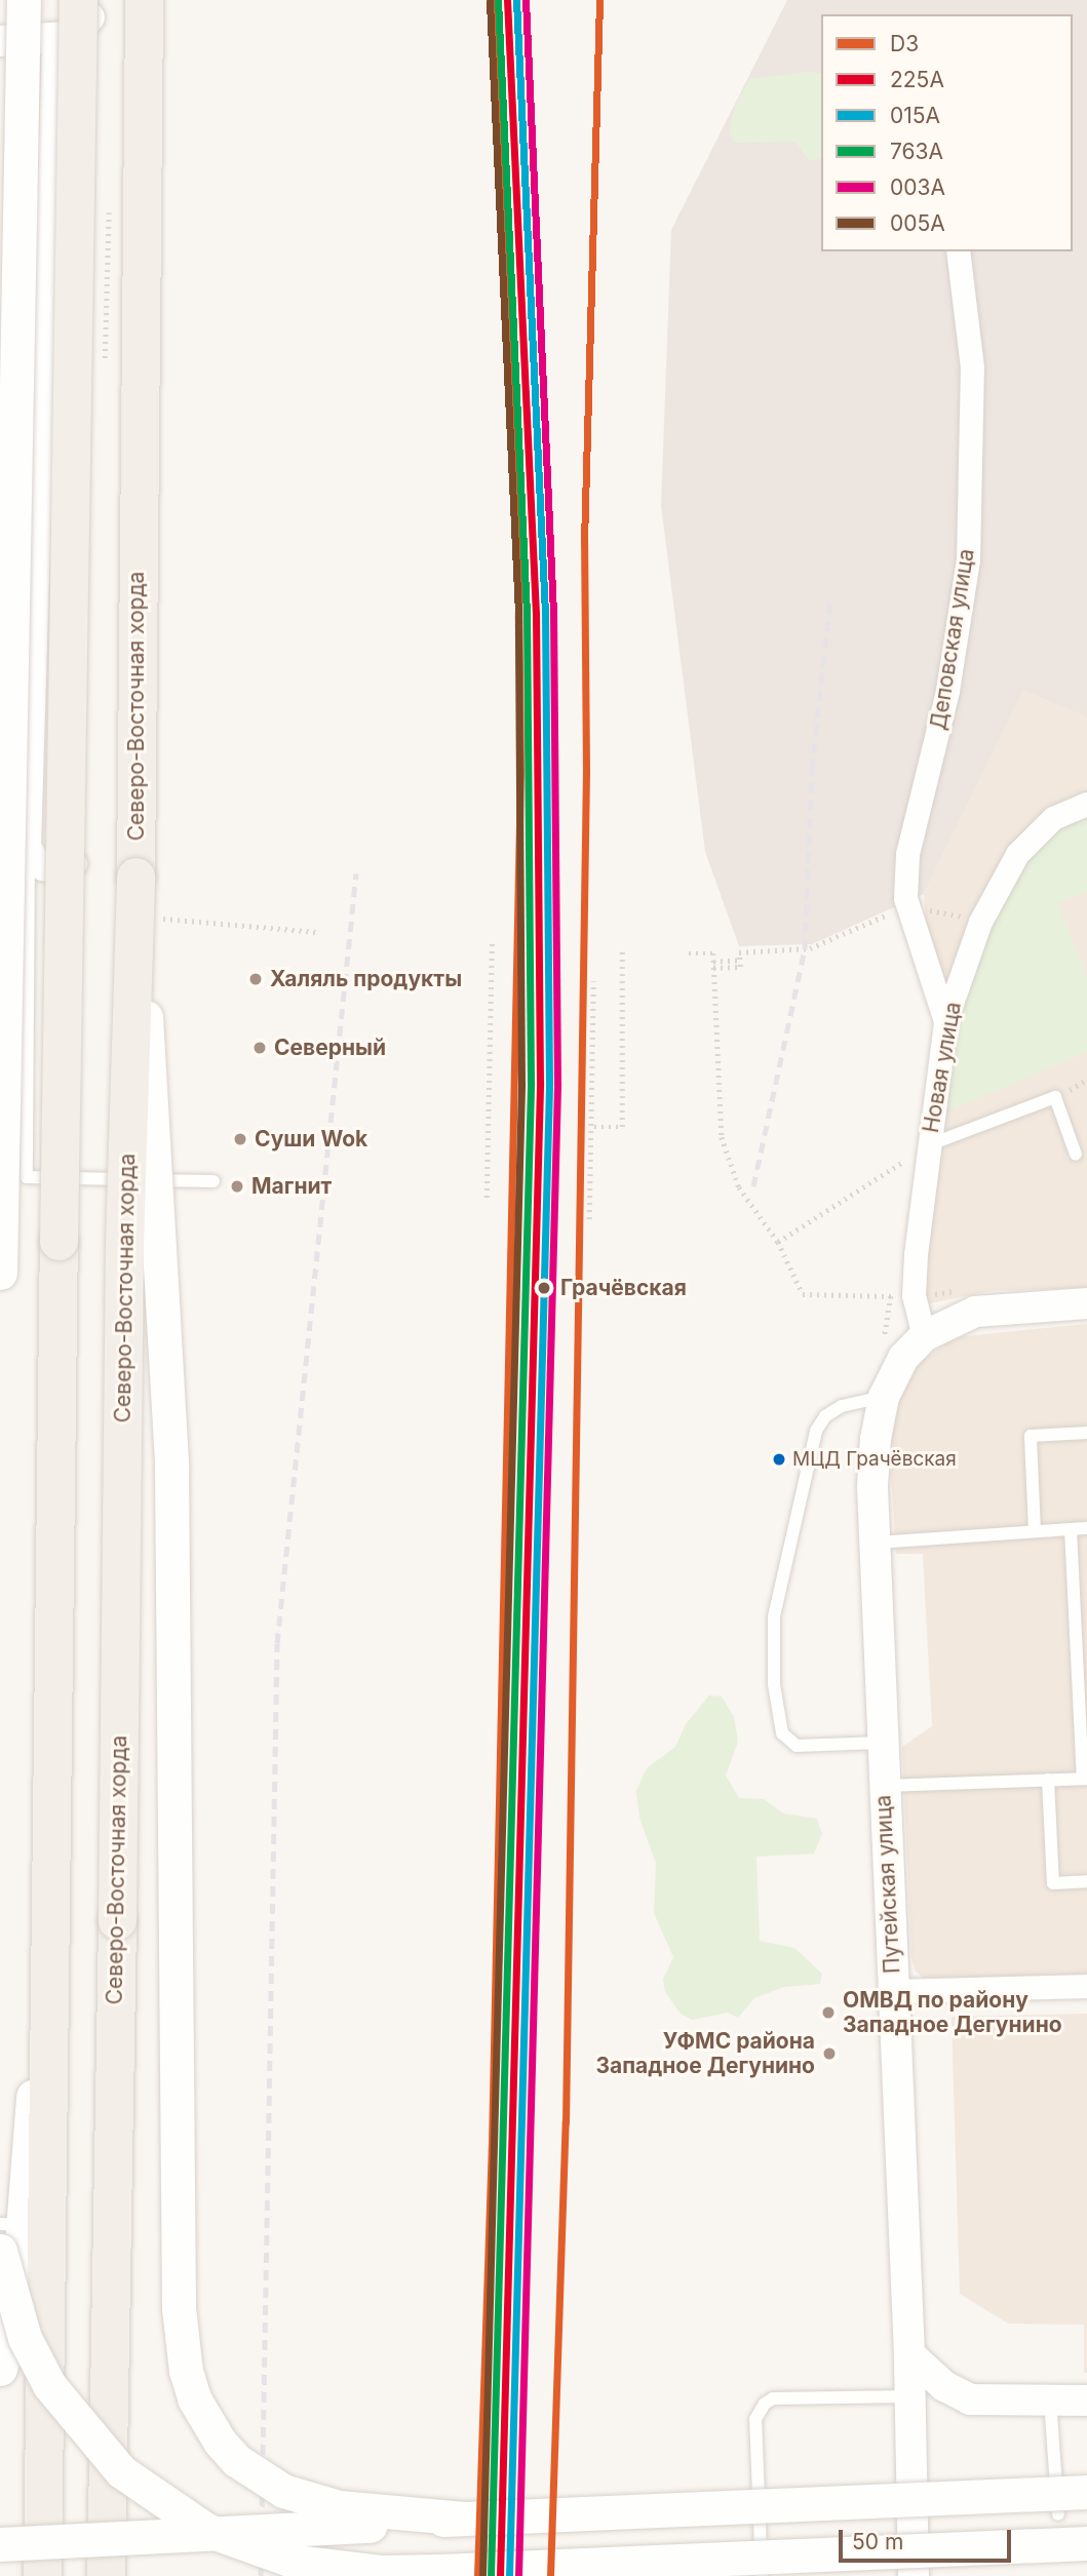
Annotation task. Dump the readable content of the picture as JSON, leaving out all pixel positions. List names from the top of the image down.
{
  "streets": {
    "main road": ["Северо-Восточная хорда"],
    "street": ["Деповская улица", "Новая улица", "Путейская улица"]
  },
  "crossings": [
    ["Деповская улица", "Новая улица"],
    ["Новая улица", "Путейская улица"]
  ],
  "places": [
    "Халяль продукты",
    "Северный",
    "Суши Wok",
    "Магнит",
    "Грачёвская",
    "МЦД Грачёвская",
    "ОМВД по району Западное Дегунино",
    "УФМС района Западное Дегунино"
  ],
  "lines": [
    "transit line D3",
    "transit line 225А",
    "transit line 015А",
    "transit line 763А",
    "transit line 003А",
    "transit line 005А"
  ],
  "legend": [
    "D3",
    "225А",
    "015А",
    "763А",
    "003А",
    "005А"
  ],
  "scale_bar": "50 m"
}
